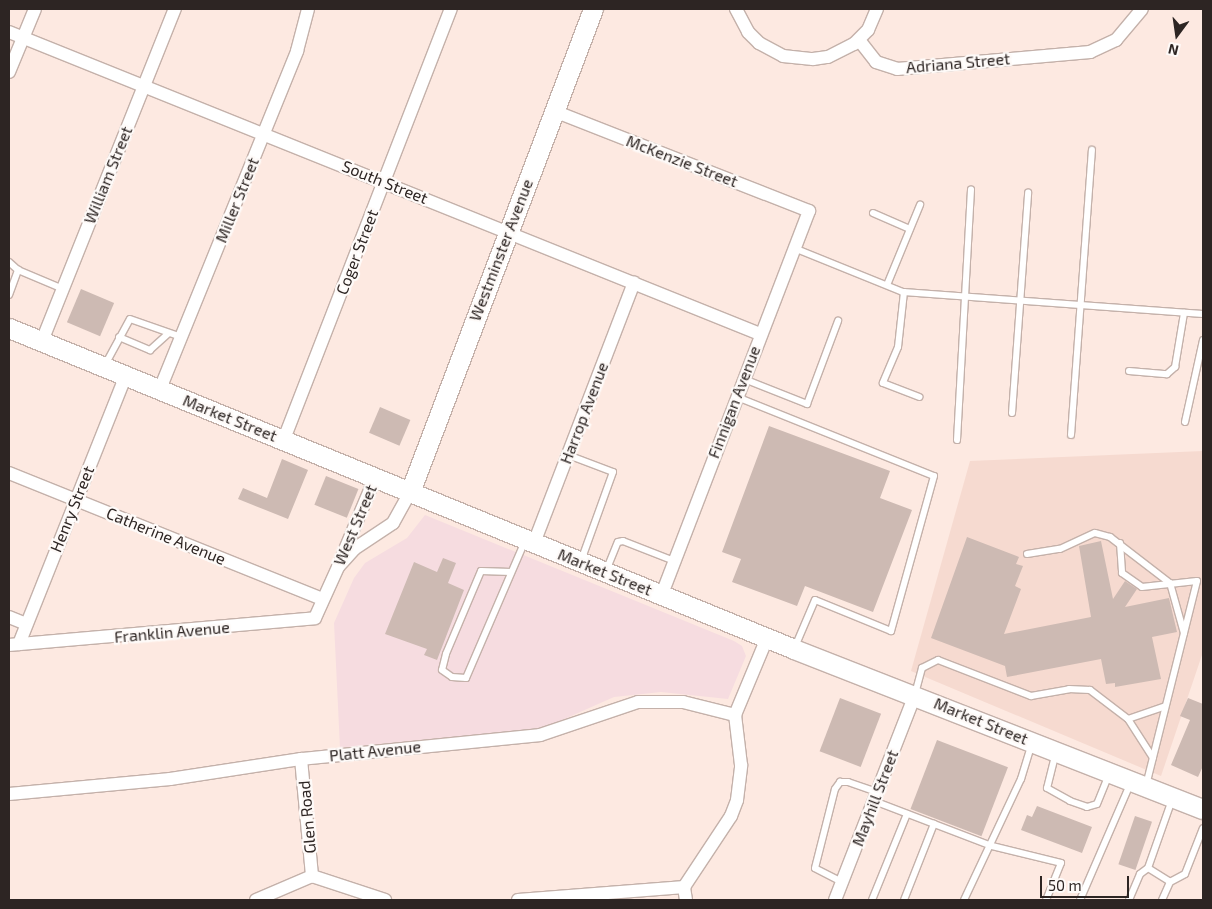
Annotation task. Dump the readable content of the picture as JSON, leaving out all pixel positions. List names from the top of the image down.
{
  "streets": {
    "main road": ["Westminster Avenue", "Market Street"],
    "street": [
      "Adriana Street",
      "McKenzie Street",
      "William Street",
      "South Street",
      "Miller Street",
      "Coger Street",
      "Finnigan Avenue",
      "Harrop Avenue",
      "Henry Street",
      "West Street",
      "Catherine Avenue",
      "Franklin Avenue",
      "Platt Avenue",
      "Mayhill Street",
      "Glen Road"
    ]
  },
  "crossings": [
    ["McKenzie Street", "Westminster Avenue"],
    ["McKenzie Street", "Finnigan Avenue"],
    ["William Street", "South Street"],
    ["William Street", "Market Street"],
    ["South Street", "Miller Street"],
    ["South Street", "Westminster Avenue"],
    ["South Street", "Coger Street"],
    ["South Street", "Finnigan Avenue"],
    ["South Street", "Harrop Avenue"],
    ["Miller Street", "Market Street"],
    ["Westminster Avenue", "Market Street"],
    ["Westminster Avenue", "West Street"],
    ["Coger Street", "Market Street"],
    ["Finnigan Avenue", "Market Street"],
    ["Harrop Avenue", "Market Street"],
    ["Market Street", "Henry Street"],
    ["Market Street", "West Street"],
    ["Market Street", "Mayhill Street"],
    ["Henry Street", "Catherine Avenue"],
    ["Henry Street", "Franklin Avenue"],
    ["West Street", "Catherine Avenue"],
    ["West Street", "Franklin Avenue"],
    ["Catherine Avenue", "Franklin Avenue"],
    ["Platt Avenue", "Glen Road"]
  ],
  "scale_bar": "50 m",
  "north": "bottom"
}
